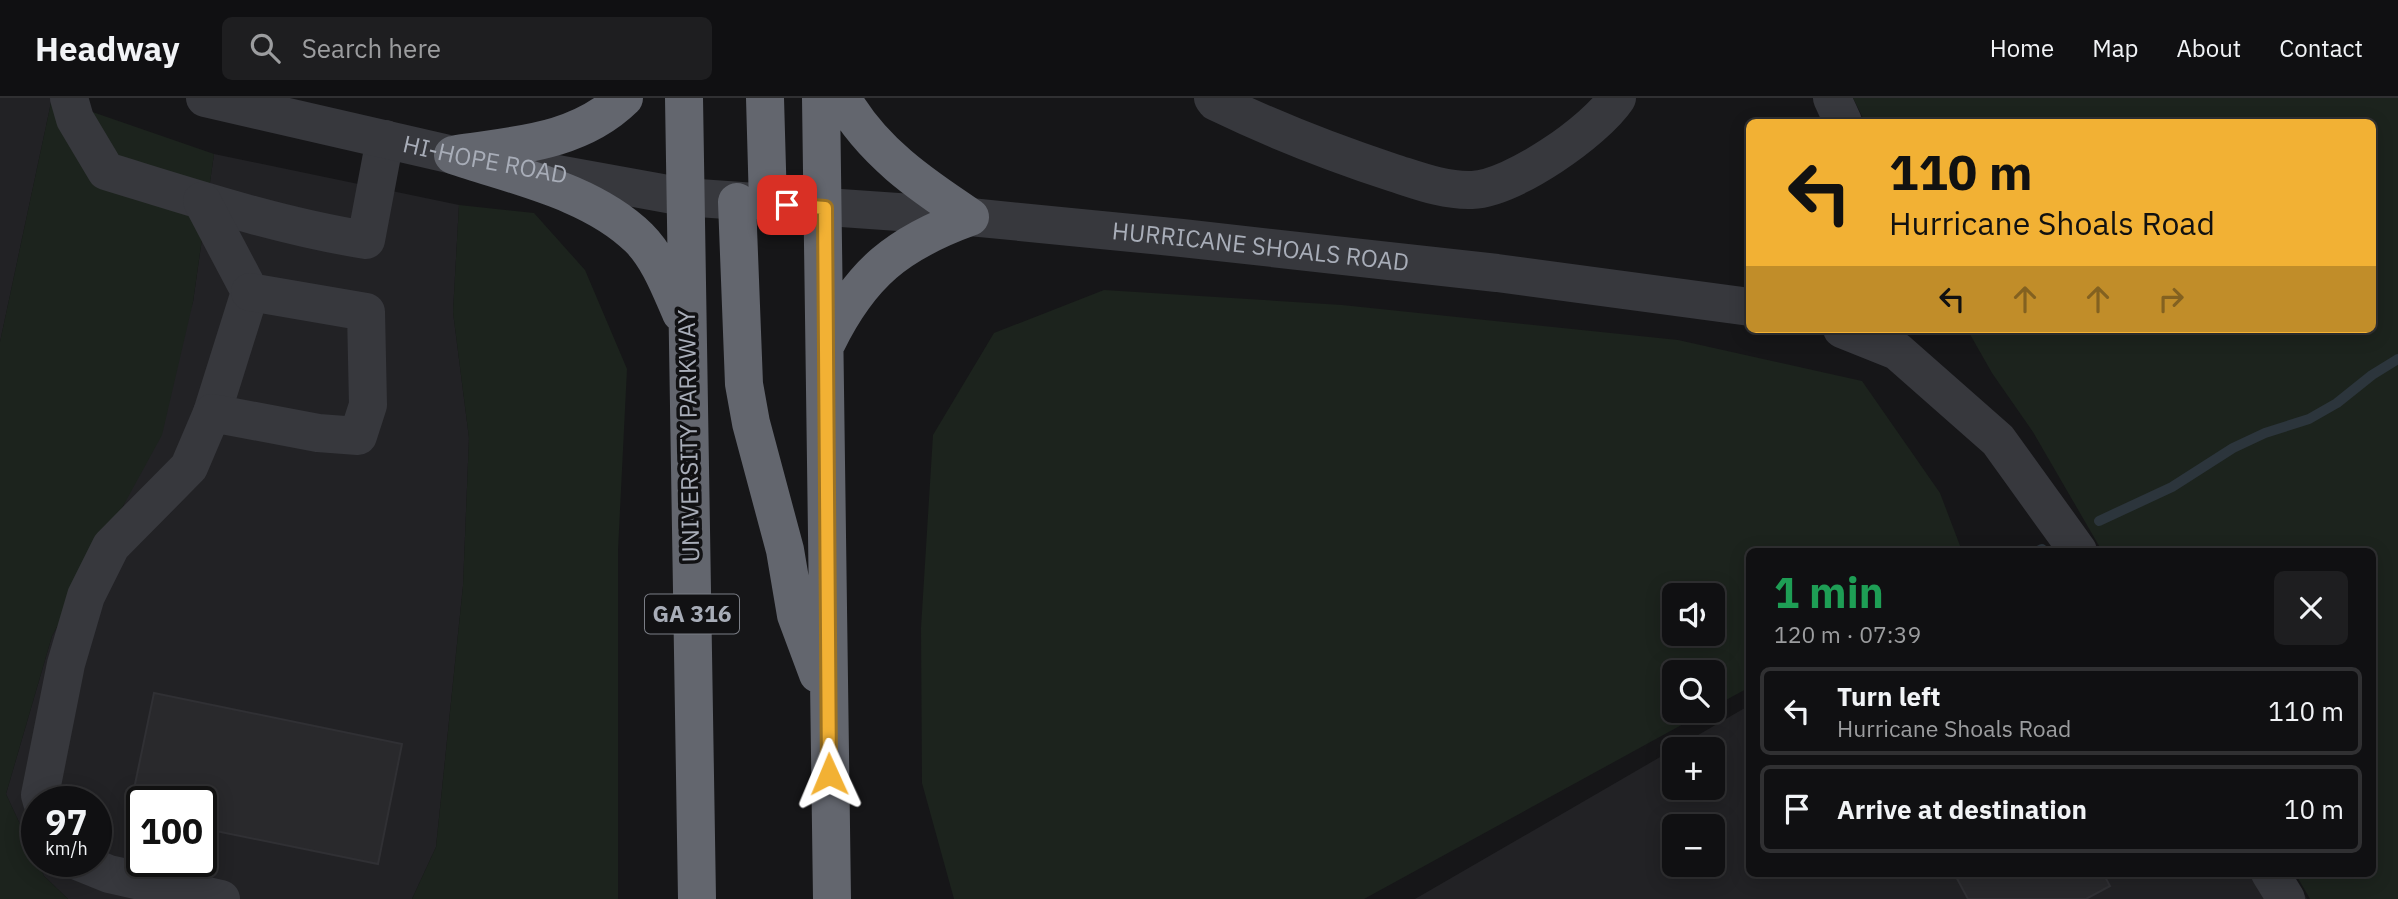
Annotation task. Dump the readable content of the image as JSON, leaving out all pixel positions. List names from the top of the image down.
{
  "streets": {
    "highway": ["UNIVERSITY PARKWAY", "GA 316"],
    "street": ["HI-HOPE ROAD", "HURRICANE SHOALS ROAD"]
  },
  "crossings": [
    ["HI-HOPE ROAD", "HURRICANE SHOALS ROAD"],
    ["HI-HOPE ROAD", "UNIVERSITY PARKWAY"]
  ],
  "page": {
    "header": "Headway",
    "search": "Search here",
    "nav": [
      "Home",
      "Map",
      "About",
      "Contact"
    ],
    "turn": ["110 m", "Hurricane Shoals Road"],
    "heading": ["1 min", "120 m · 07:39"],
    "map_buttons": ["+", "−"],
    "list": [
      {
        "name": "Turn left",
        "note": "Hurricane Shoals Road",
        "value": "110 m"
      },
      {
        "name": "Arrive at destination",
        "value": "10 m"
      }
    ],
    "speed": "97 km/h",
    "limit": "100"
  }
}
